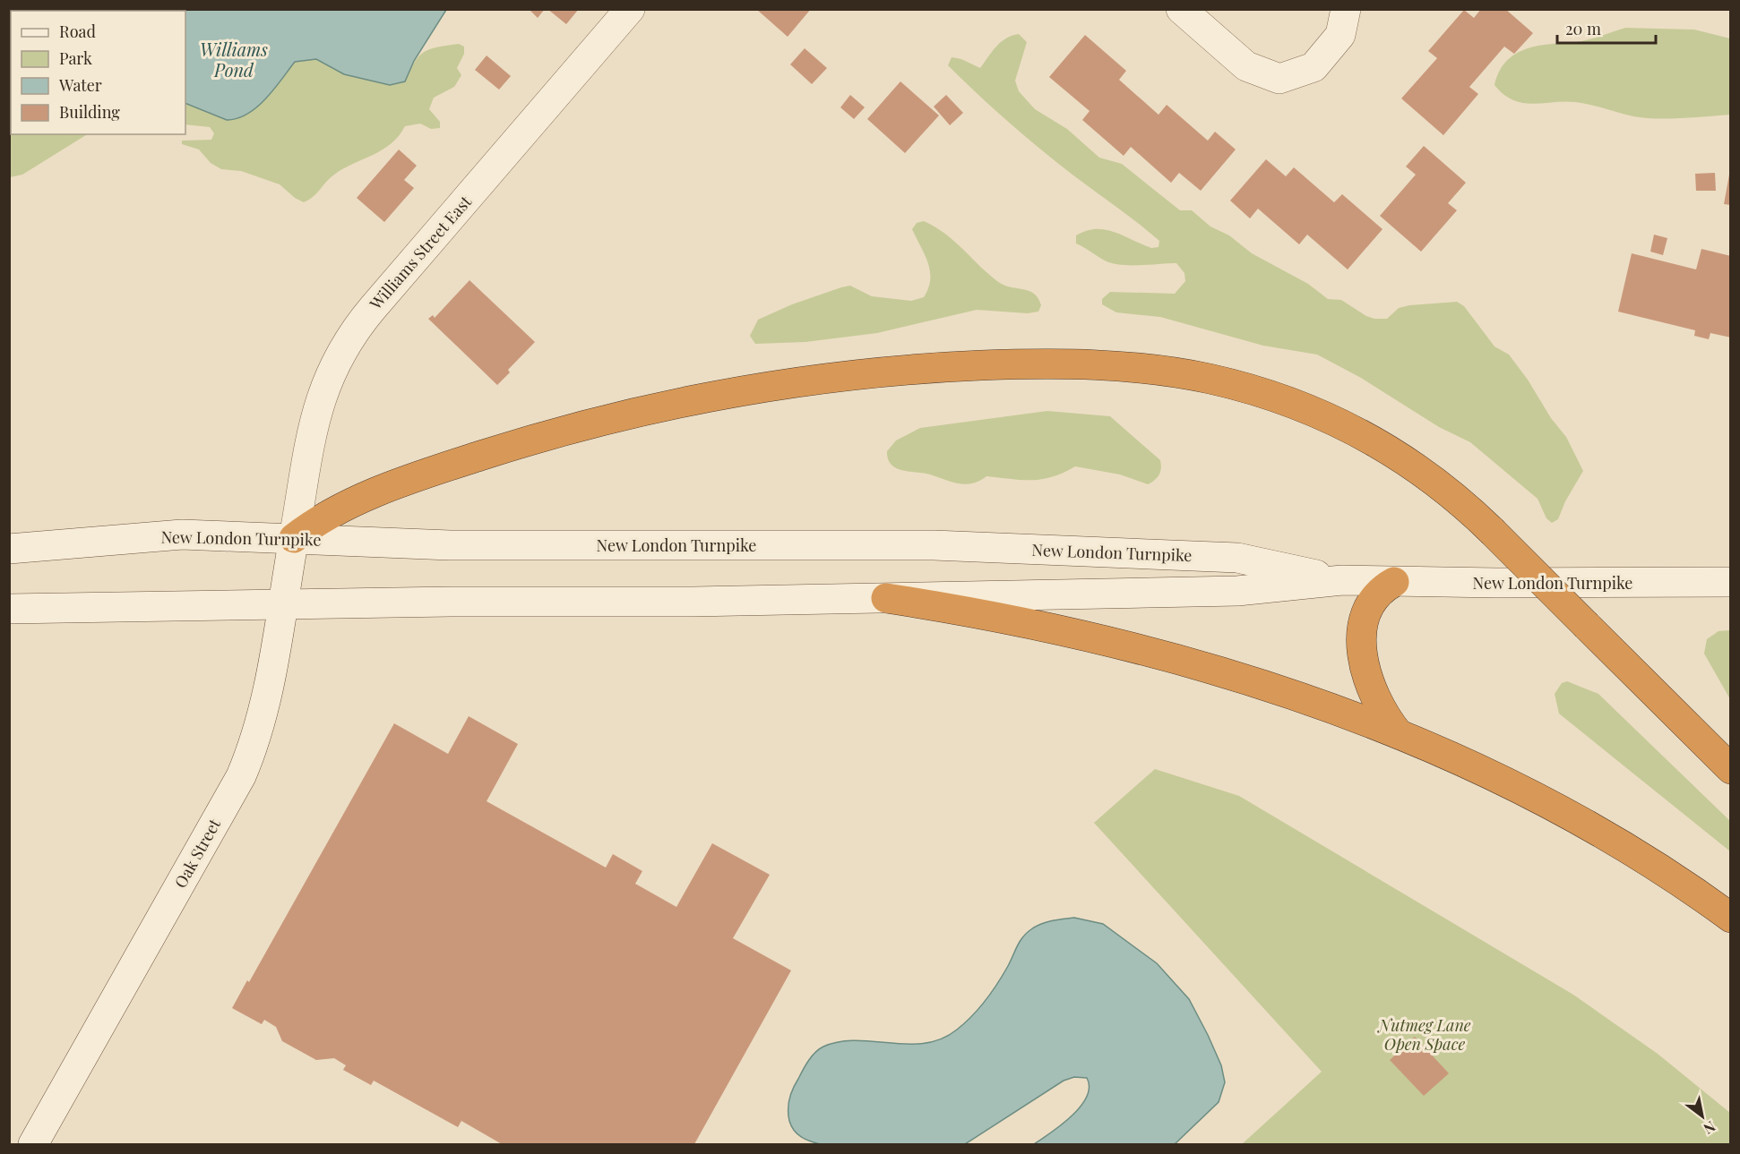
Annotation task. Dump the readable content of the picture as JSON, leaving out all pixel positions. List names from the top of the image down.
{
  "streets": {
    "street": ["Williams Street East", "New London Turnpike", "Oak Street"]
  },
  "crossings": [
    ["Williams Street East", "New London Turnpike"],
    ["Williams Street East", "Oak Street"],
    ["New London Turnpike", "Oak Street"]
  ],
  "water": ["Williams Pond"],
  "parks": ["Nutmeg Lane Open Space"],
  "legend": [
    "Road",
    "Park",
    "Water",
    "Building"
  ],
  "scale_bar": "20 m",
  "north": "bottom right"
}
